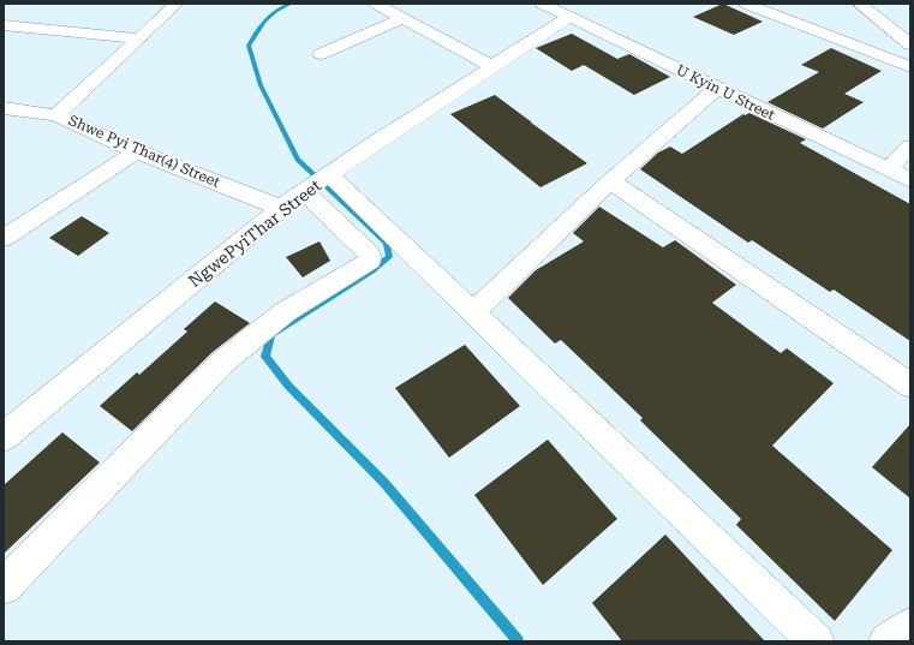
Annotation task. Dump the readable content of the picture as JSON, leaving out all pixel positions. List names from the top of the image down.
{
  "streets": {
    "street": ["U Kyin U Street", "Shwe Pyi Thar(4) Street", "NgwePyiThar Street"]
  },
  "crossings": [
    ["U Kyin U Street", "NgwePyiThar Street"],
    ["Shwe Pyi Thar(4) Street", "NgwePyiThar Street"]
  ]
}
